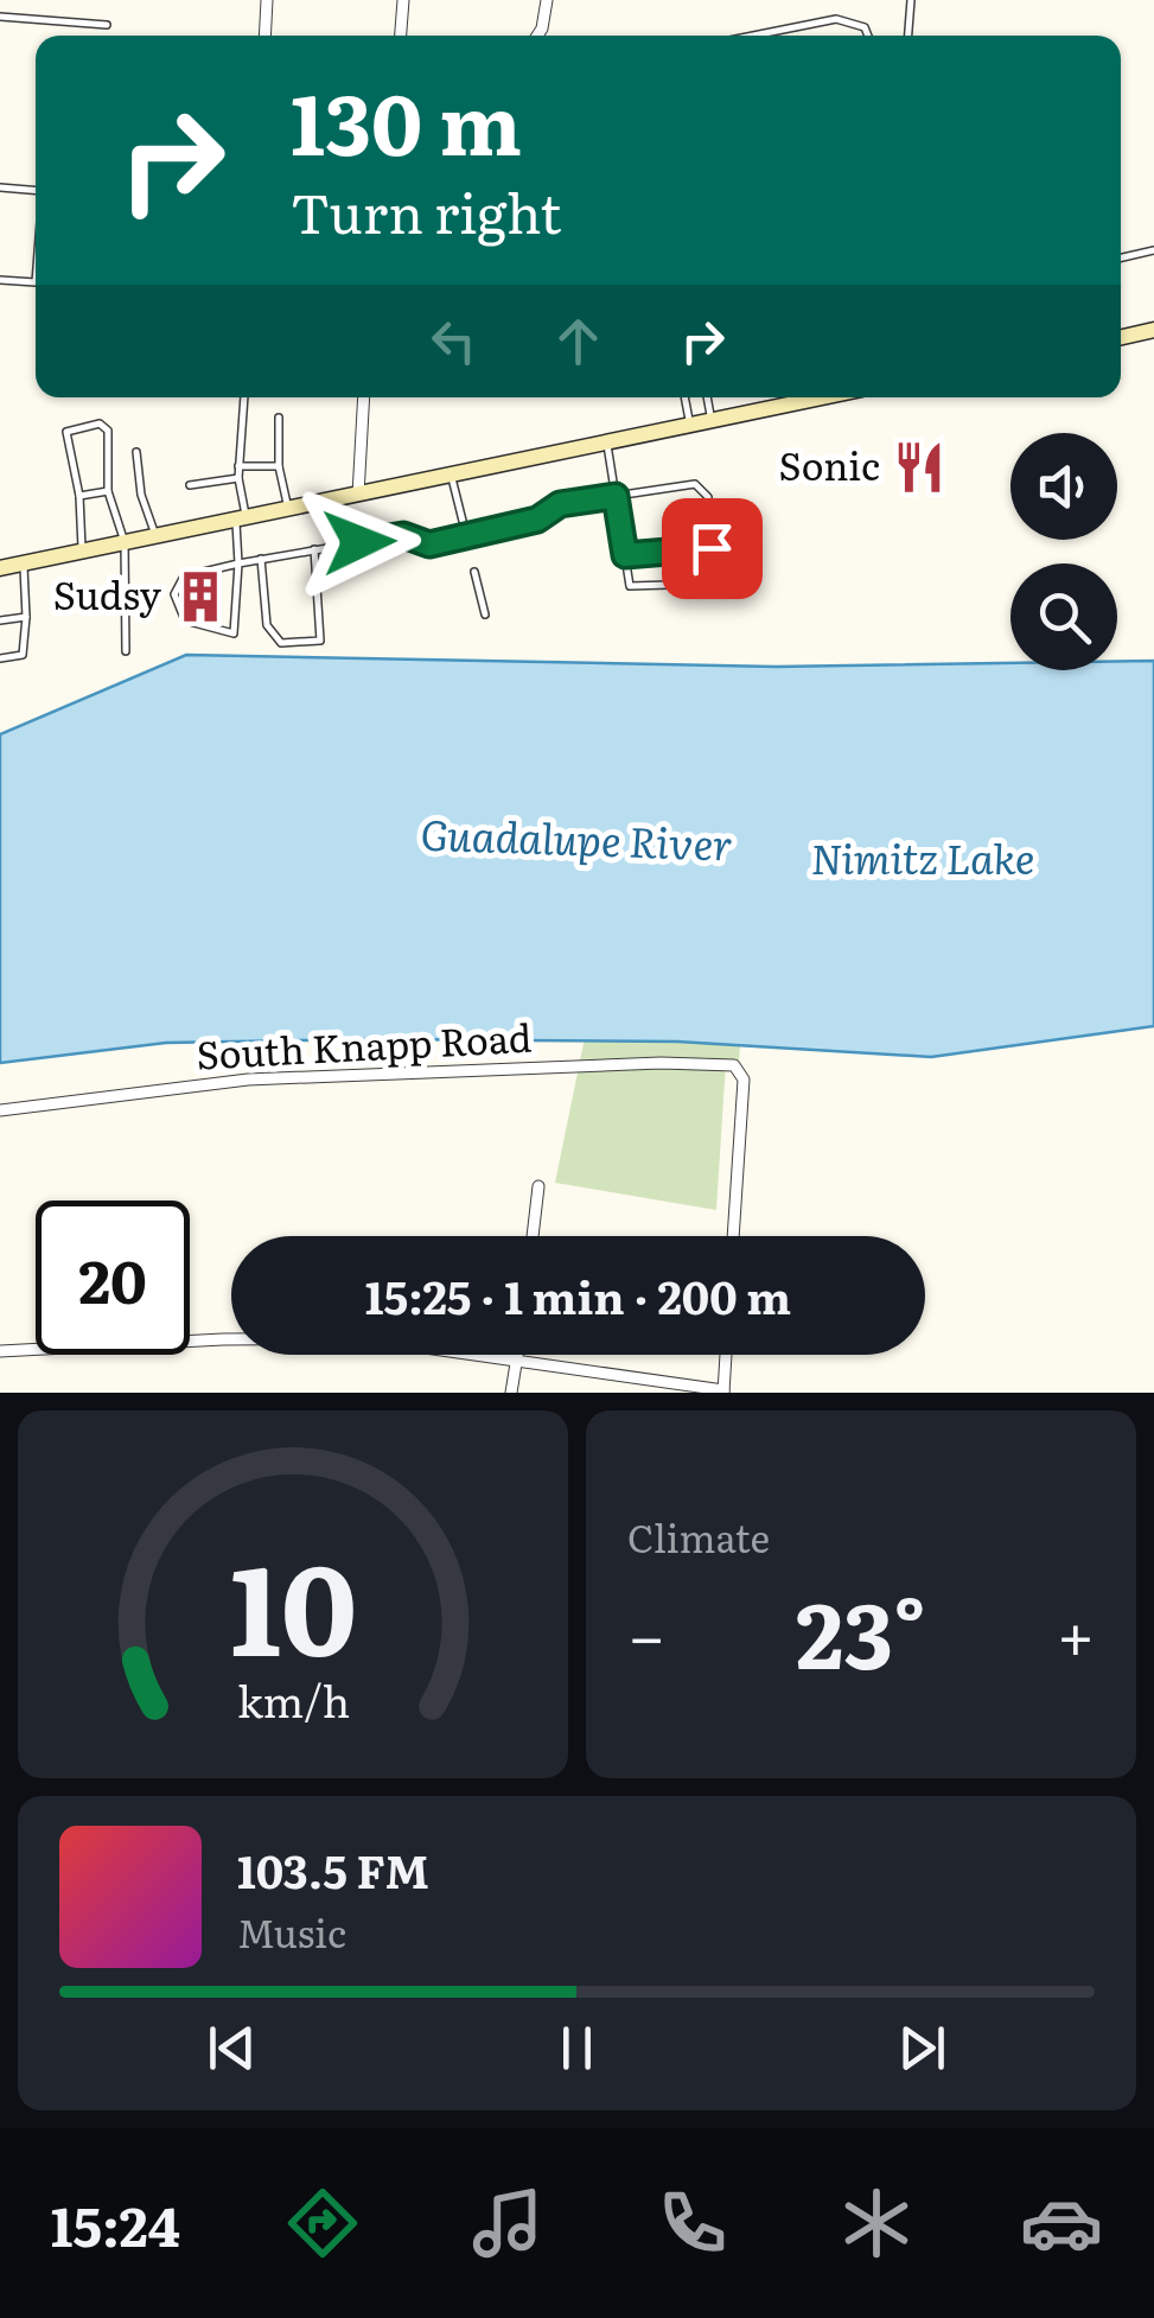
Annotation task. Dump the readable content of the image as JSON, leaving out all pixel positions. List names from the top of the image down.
{
  "streets": {
    "street": ["South Knapp Road"]
  },
  "water": ["Guadalupe River", "Nimitz Lake"],
  "places": {
    "restaurant": ["Sonic"],
    "building": ["Sudsy"]
  },
  "page": {
    "turn": ["130 m", "Turn right"],
    "limit": "20",
    "trip": "15:25 · 1 min · 200 m",
    "tile": "Climate",
    "heat": ["−", "23°", "+"],
    "song": ["103.5 FM", "Music"],
    "tabs": "15:24",
    "gauge": ["10", "km/h"]
  }
}
